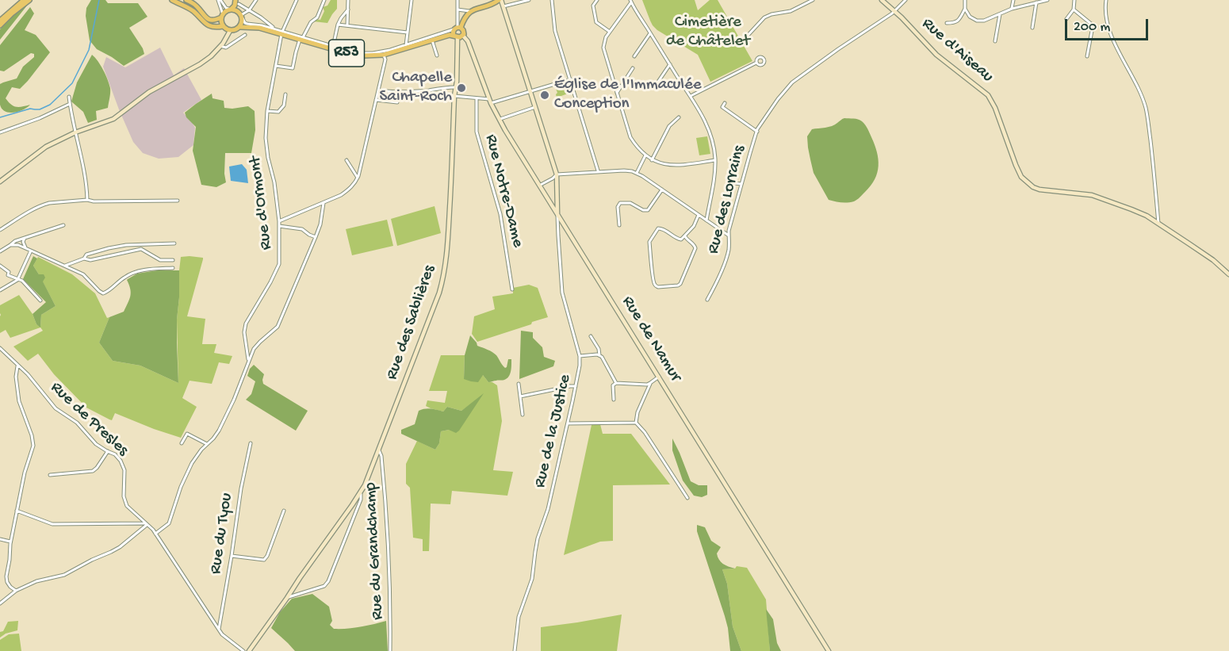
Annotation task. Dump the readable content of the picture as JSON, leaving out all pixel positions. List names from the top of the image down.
{
  "streets": {
    "main road": [
      "Rue d'Aiseau",
      "R53",
      "Rue des Sablières",
      "Rue de Namur"
    ],
    "street": [
      "Rue Notre-Dame",
      "Rue des Lorrains",
      "Rue d'Ormont",
      "Rue de Presles",
      "Rue de la Justice",
      "Rue du Tyou",
      "Rue du Grandchamp"
    ]
  },
  "crossings": [
    ["Rue d'Aiseau", "Rue des Lorrains"],
    ["R53", "Rue d'Ormont"],
    ["R53", "Rue des Sablières"],
    ["R53", "Rue de Namur"],
    ["Rue des Sablières", "Rue de Namur"],
    ["Rue des Sablières", "Rue du Grandchamp"],
    ["Rue de Namur", "Rue de la Justice"],
    ["Rue de Presles", "Rue du Tyou"]
  ],
  "parks": ["Cimetière de Châtelet"],
  "places": ["Chapelle Saint-Roch", "Église de l'Immaculée Conception"],
  "scale_bar": "200 m"
}
